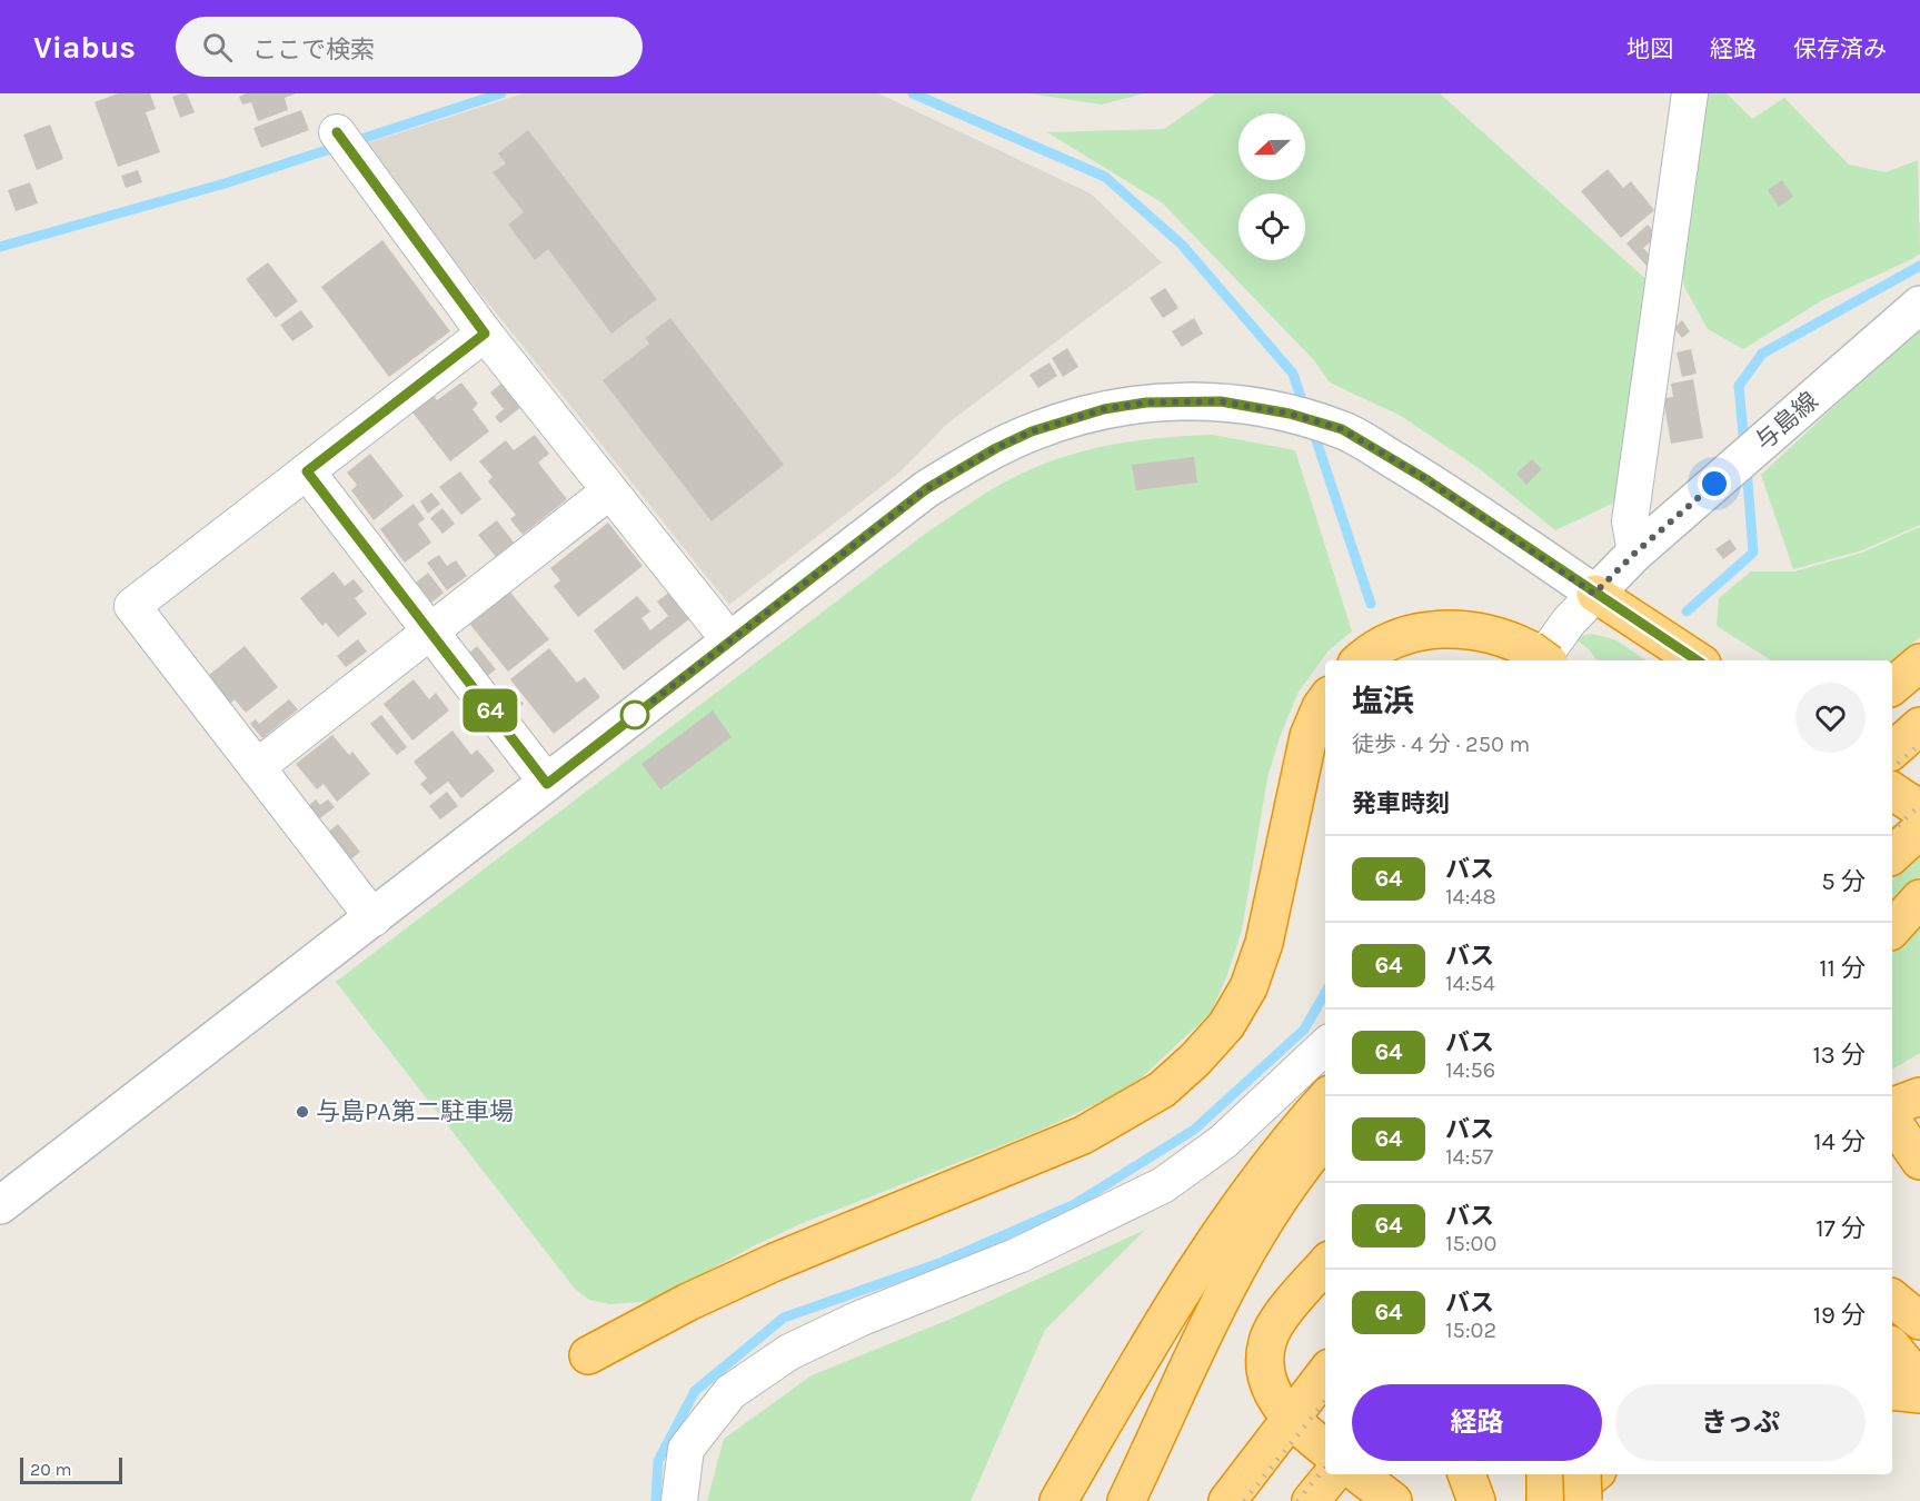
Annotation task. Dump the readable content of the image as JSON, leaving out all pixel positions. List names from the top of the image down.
{
  "streets": {
    "street": ["与島線"]
  },
  "places": ["与島PA第二駐車場"],
  "lines": ["bus line 64"],
  "scale_bar": "20 m",
  "north": "left",
  "page": {
    "header": "Viabus",
    "search": "ここで検索",
    "nav": ["地図", "経路", "保存済み"],
    "on_map": "64",
    "heading": [
      ["塩浜", "徒歩 · 4 分 · 250 m"],
      "発車時刻"
    ],
    "list": [
      {
        "mark": "64",
        "name": "バス",
        "note": "14:48",
        "value": "5 分"
      },
      {
        "mark": "64",
        "name": "バス",
        "note": "14:54",
        "value": "11 分"
      },
      {
        "mark": "64",
        "name": "バス",
        "note": "14:56",
        "value": "13 分"
      },
      {
        "mark": "64",
        "name": "バス",
        "note": "14:57",
        "value": "14 分"
      },
      {
        "mark": "64",
        "name": "バス",
        "note": "15:00",
        "value": "17 分"
      },
      {
        "mark": "64",
        "name": "バス",
        "note": "15:02",
        "value": "19 分"
      }
    ],
    "buttons": ["経路", "きっぷ"],
    "scale": "20 m"
  }
}
